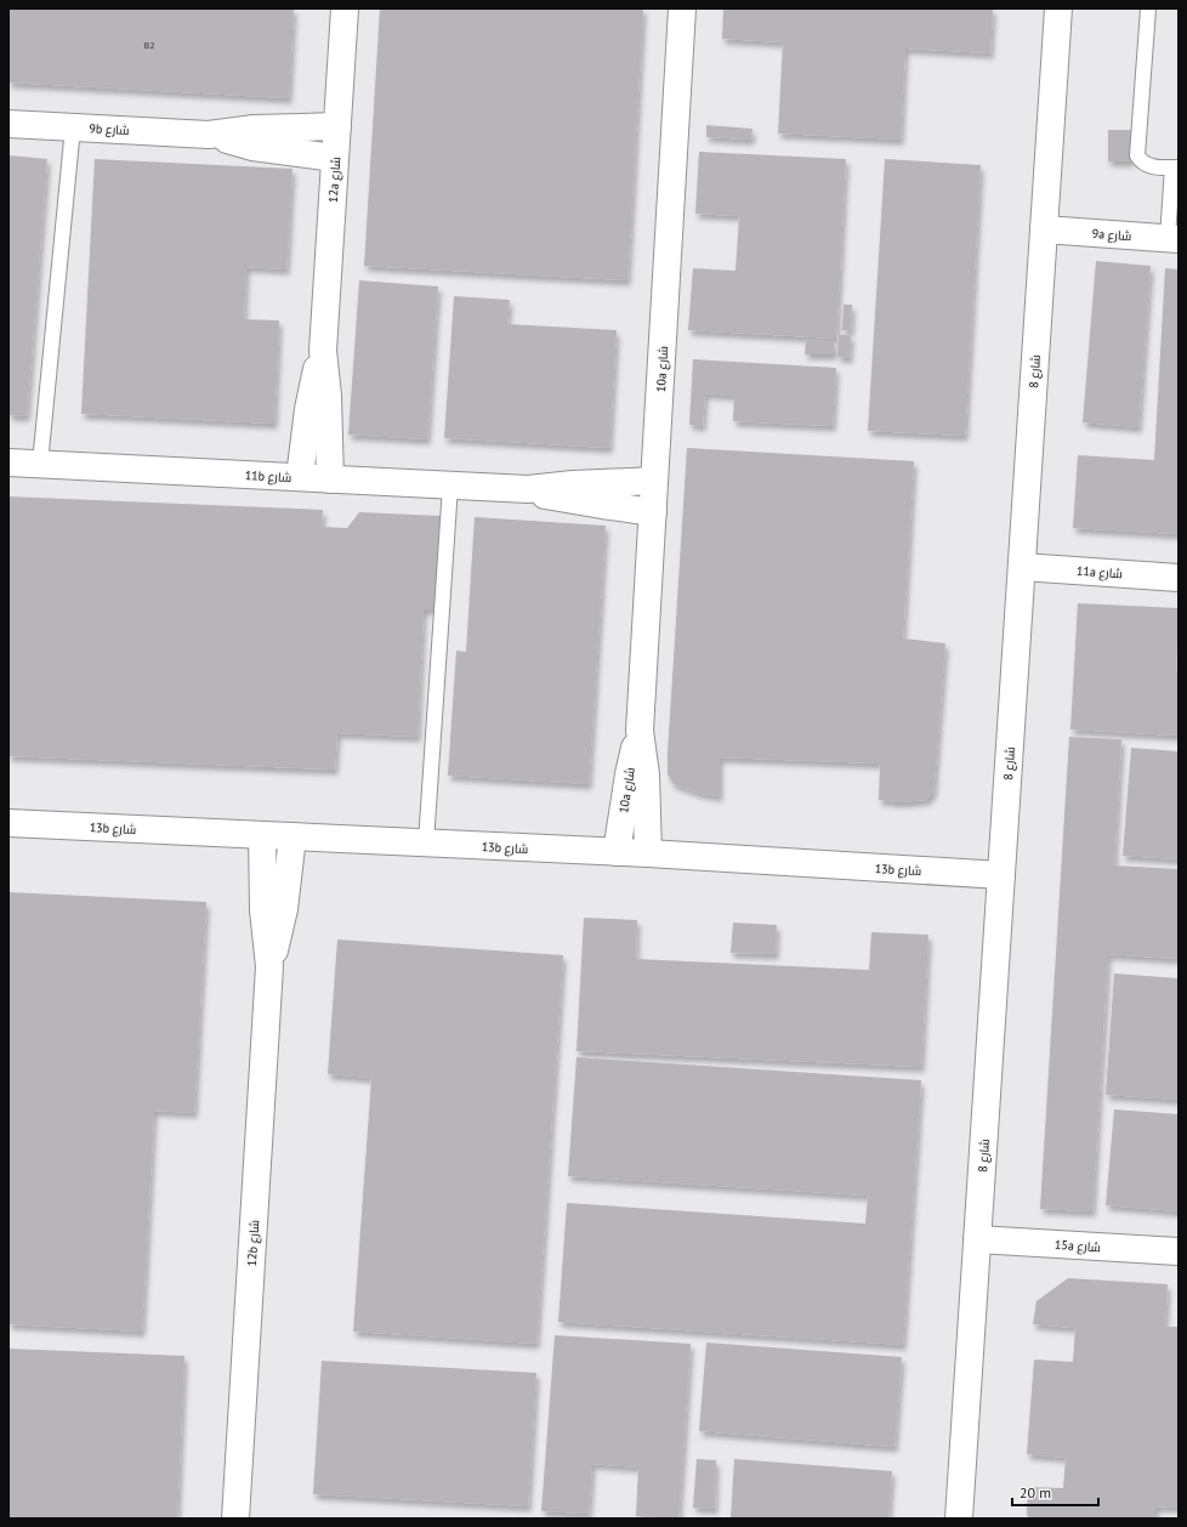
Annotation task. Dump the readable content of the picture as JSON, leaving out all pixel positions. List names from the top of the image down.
{
  "streets": {
    "street": [
      "9b شارع",
      "12a شارع",
      "9a شارع",
      "10a شارع",
      "شارع 8",
      "11b شارع",
      "11a شارع",
      "13b شارع",
      "12b شارع",
      "15a شارع"
    ]
  },
  "crossings": [
    ["9b شارع", "12a شارع"],
    ["12a شارع", "11b شارع"],
    ["9a شارع", "شارع 8"],
    ["10a شارع", "11b شارع"],
    ["10a شارع", "13b شارع"],
    ["شارع 8", "11a شارع"],
    ["شارع 8", "13b شارع"],
    ["شارع 8", "15a شارع"],
    ["13b شارع", "12b شارع"]
  ],
  "house_numbers": ["B2"],
  "scale_bar": "20 m"
}
